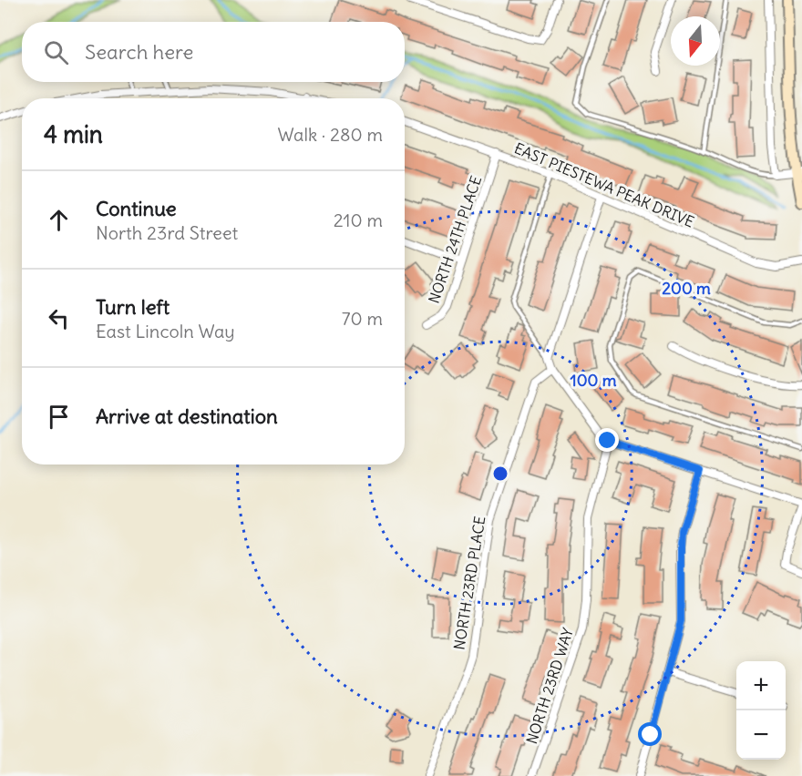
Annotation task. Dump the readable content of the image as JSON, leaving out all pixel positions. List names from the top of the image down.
{
  "streets": {
    "street": [
      "EAST PIESTEWA PEAK DRIVE",
      "NORTH 24TH PLACE",
      "NORTH 23RD PLACE",
      "NORTH 23RD WAY"
    ]
  },
  "crossings": [
    ["EAST PIESTEWA PEAK DRIVE", "NORTH 24TH PLACE"]
  ],
  "north": "bottom",
  "page": {
    "search": "Search here",
    "heading": ["4 min", "Walk · 280 m"],
    "list": [
      ["Continue", "North 23rd Street", "210 m"],
      ["Turn left", "East Lincoln Way", "70 m"],
      "Arrive at destination"
    ],
    "map_buttons": ["+", "−"]
  },
  "rings": ["200 m", "100 m"]
}
